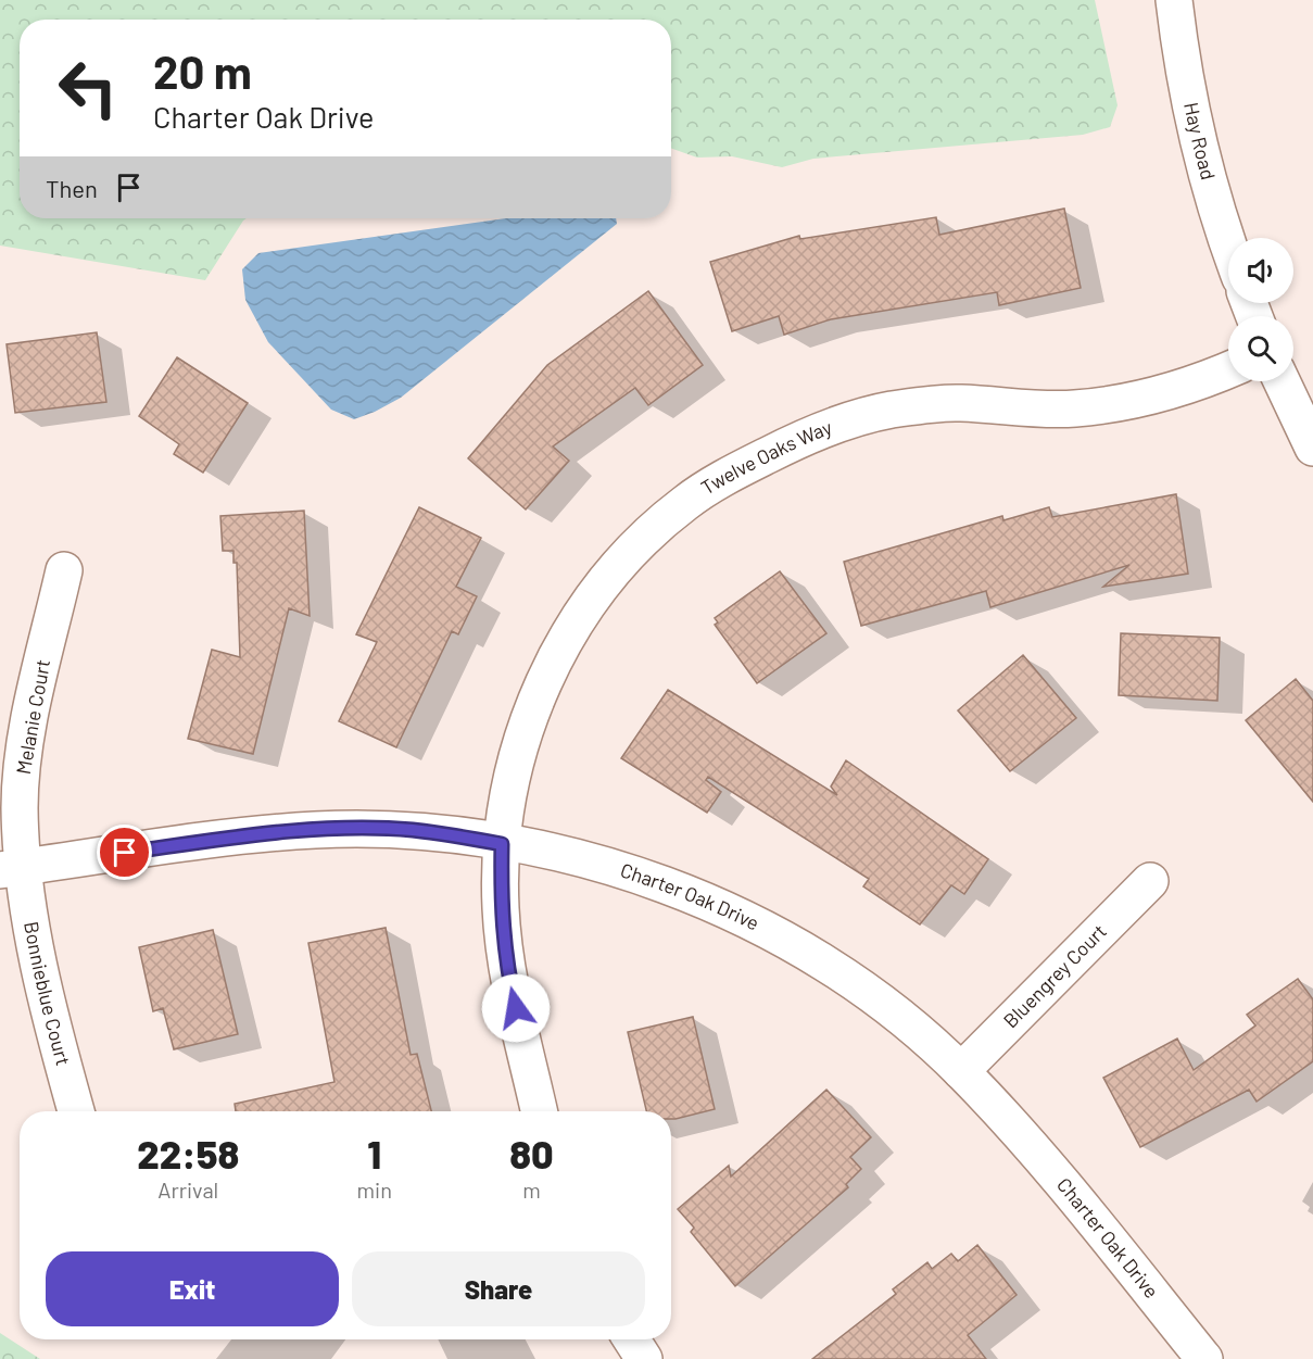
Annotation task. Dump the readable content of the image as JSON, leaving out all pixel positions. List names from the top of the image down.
{
  "streets": {
    "street": [
      "Hay Road",
      "Twelve Oaks Way",
      "Melanie Court",
      "Charter Oak Drive",
      "Bluengrey Court",
      "Bonnieblue Court"
    ]
  },
  "crossings": [
    ["Twelve Oaks Way", "Charter Oak Drive"],
    ["Melanie Court", "Charter Oak Drive"],
    ["Melanie Court", "Bonnieblue Court"],
    ["Charter Oak Drive", "Bluengrey Court"],
    ["Charter Oak Drive", "Bonnieblue Court"]
  ],
  "page": {
    "turn": ["20 m", "Charter Oak Drive"],
    "then": "Then",
    "eta": [
      "22:58",
      "Arrival",
      "1",
      "min",
      "80",
      "m"
    ],
    "buttons": ["Exit", "Share"]
  }
}
